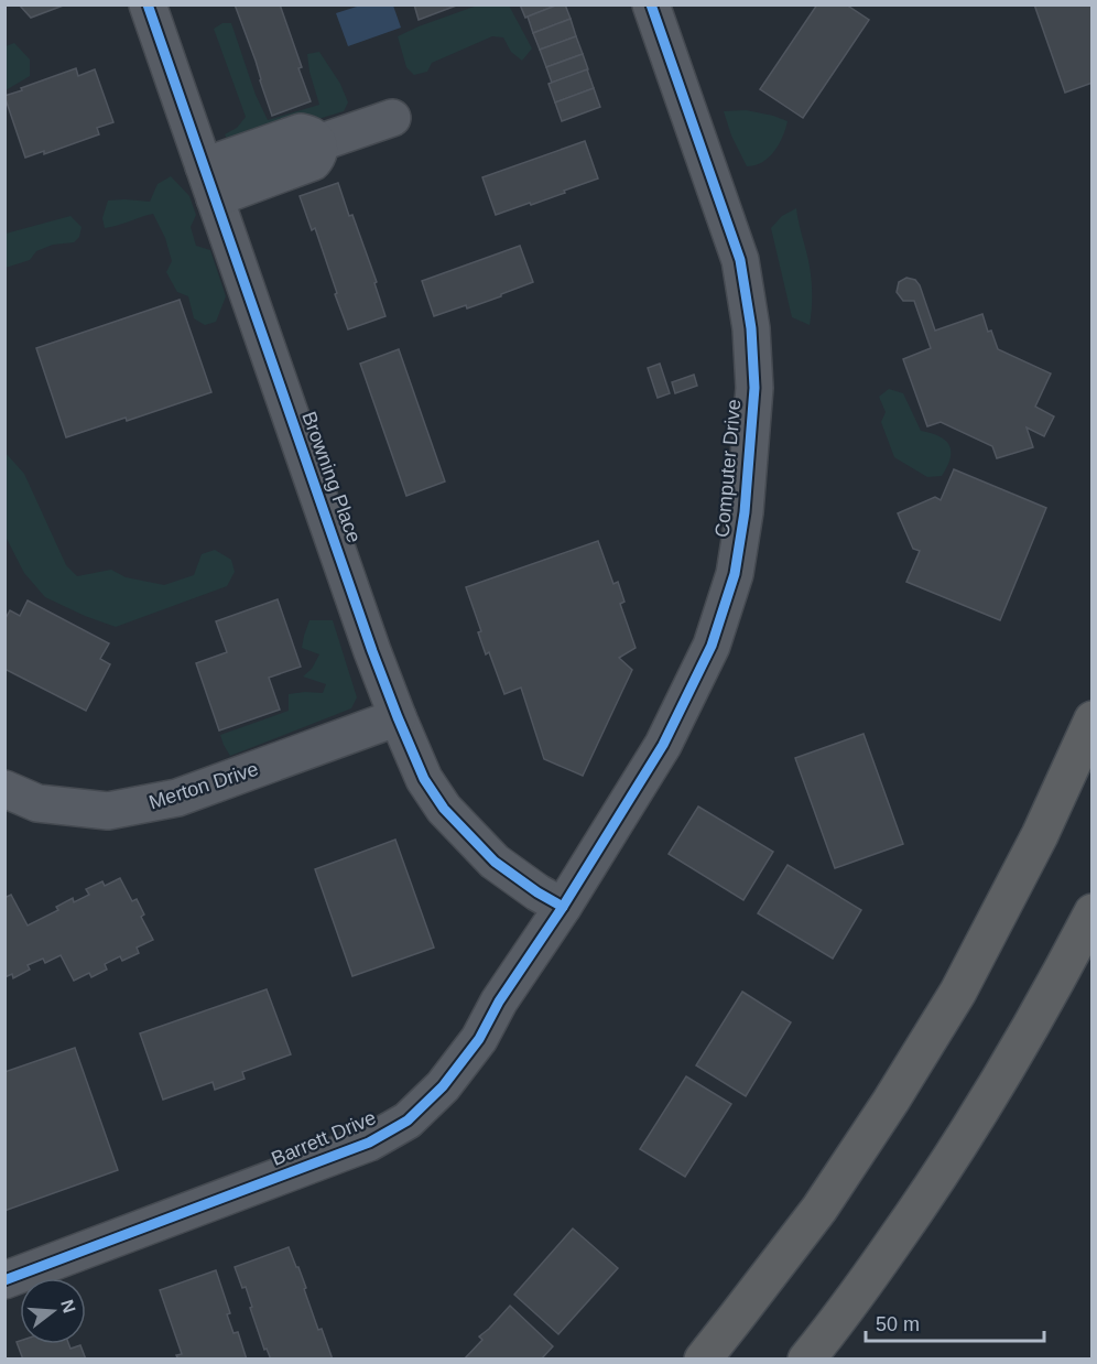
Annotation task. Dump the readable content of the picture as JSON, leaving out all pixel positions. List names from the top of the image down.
{
  "streets": {
    "street": [
      "Computer Drive",
      "Browning Place",
      "Merton Drive",
      "Barrett Drive"
    ]
  },
  "crossings": [
    ["Computer Drive", "Browning Place"],
    ["Computer Drive", "Barrett Drive"],
    ["Browning Place", "Merton Drive"],
    ["Browning Place", "Barrett Drive"]
  ],
  "scale_bar": "50 m",
  "north": "right"
}
